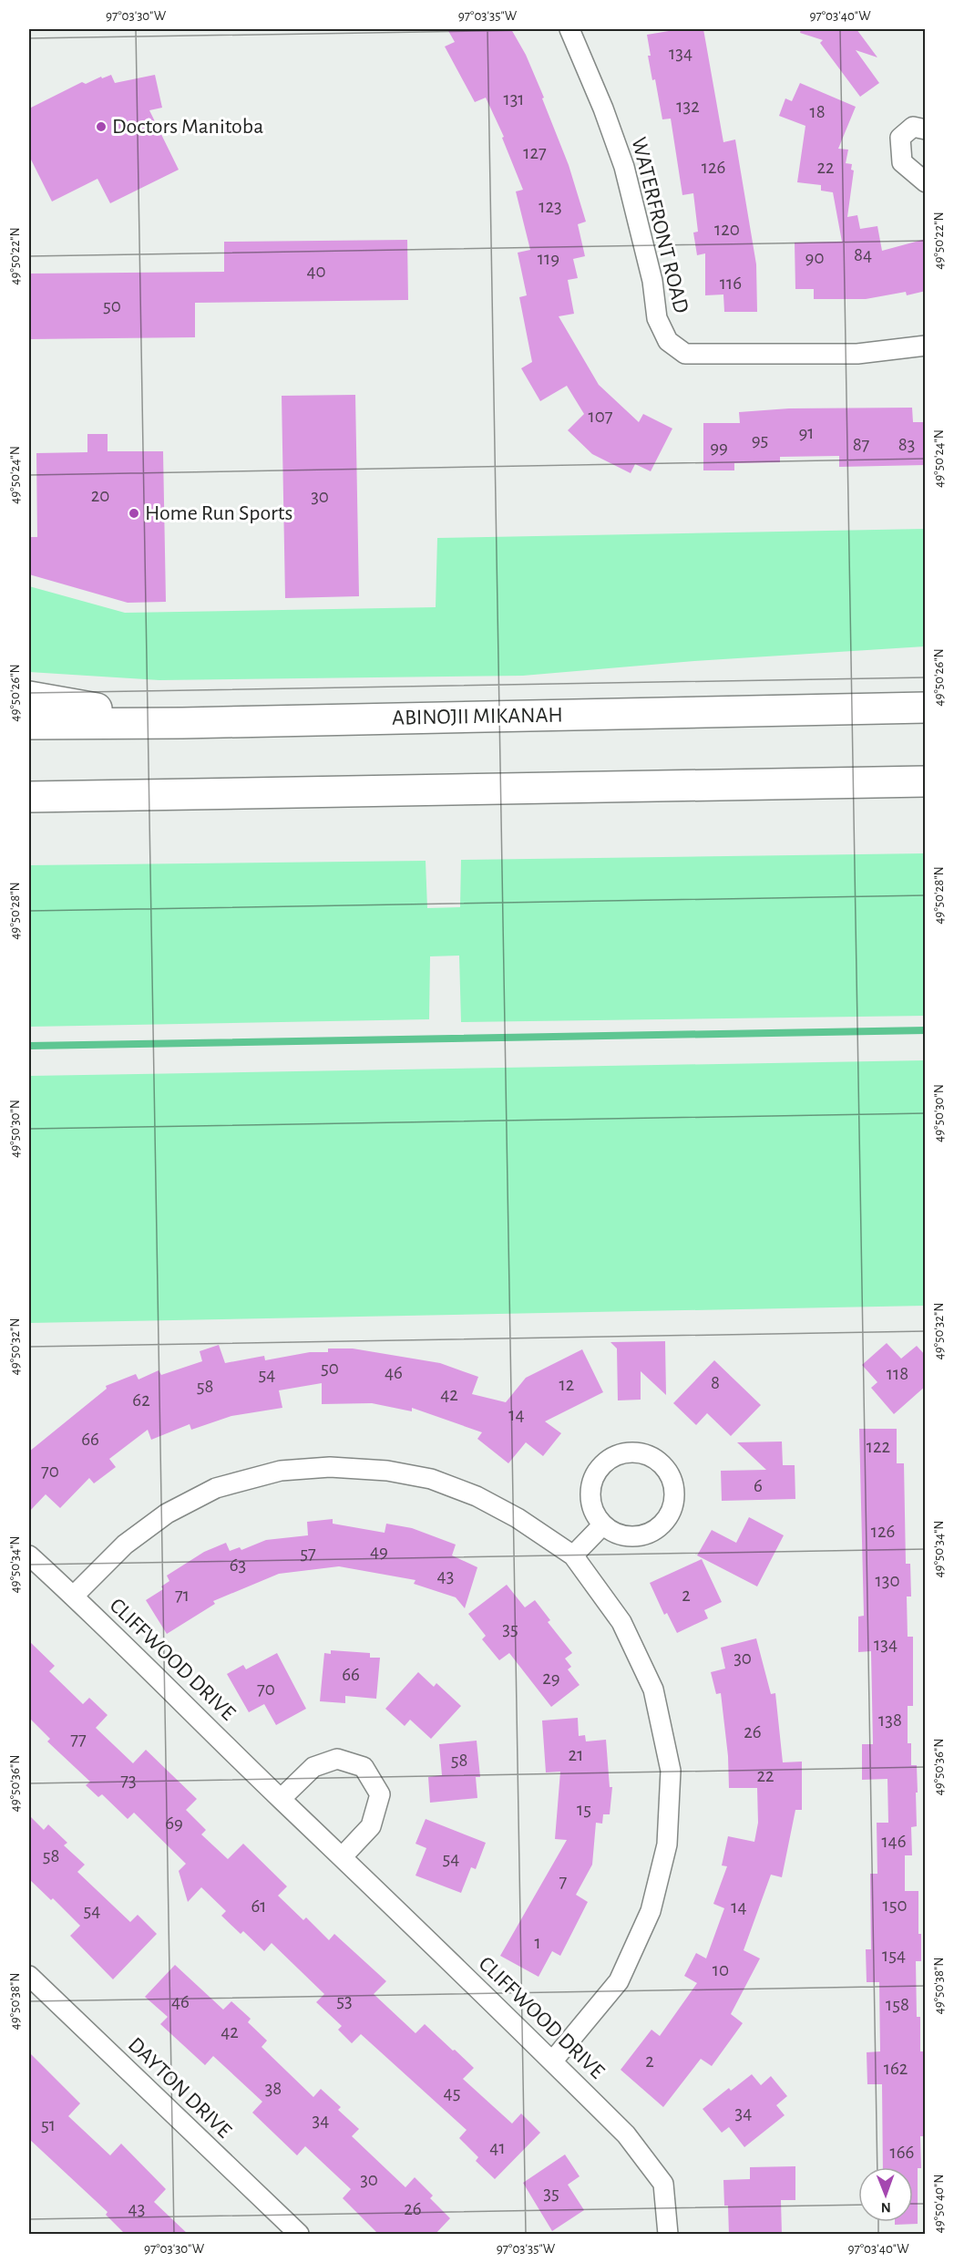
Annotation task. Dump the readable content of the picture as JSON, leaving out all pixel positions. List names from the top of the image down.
{
  "streets": {
    "main road": ["ABINOJII MIKANAH"],
    "street": ["WATERFRONT ROAD", "CLIFFWOOD DRIVE", "DAYTON DRIVE"]
  },
  "places": ["Doctors Manitoba", "Home Run Sports"],
  "house_numbers": [
    "134",
    "131",
    "132",
    "18",
    "127",
    "126",
    "22",
    "123",
    "120",
    "84",
    "90",
    "119",
    "40",
    "116",
    "50",
    "107",
    "91",
    "95",
    "87",
    "83",
    "99",
    "20",
    "30",
    "50",
    "46",
    "118",
    "54",
    "8",
    "12",
    "58",
    "42",
    "62",
    "14",
    "66",
    "122",
    "70",
    "6",
    "126",
    "49",
    "57",
    "63",
    "43",
    "130",
    "71",
    "2",
    "35",
    "134",
    "30",
    "66",
    "29",
    "70",
    "138",
    "26",
    "77",
    "21",
    "58",
    "22",
    "73",
    "15",
    "69",
    "146",
    "58",
    "54",
    "7",
    "150",
    "61",
    "14",
    "54",
    "1",
    "154",
    "10",
    "53",
    "46",
    "158",
    "42",
    "2",
    "162",
    "38",
    "45",
    "34",
    "34",
    "51",
    "41",
    "166",
    "30",
    "35",
    "43",
    "26"
  ],
  "north": "bottom",
  "coordinates": [
    "97°03'30\"W",
    "97°03'35\"W",
    "97°03'40\"W",
    "49°50'22\"N",
    "49°50'24\"N",
    "49°50'26\"N",
    "49°50'28\"N",
    "49°50'30\"N",
    "49°50'32\"N",
    "49°50'34\"N",
    "49°50'36\"N",
    "49°50'38\"N",
    "49°50'40\"N"
  ]
}
